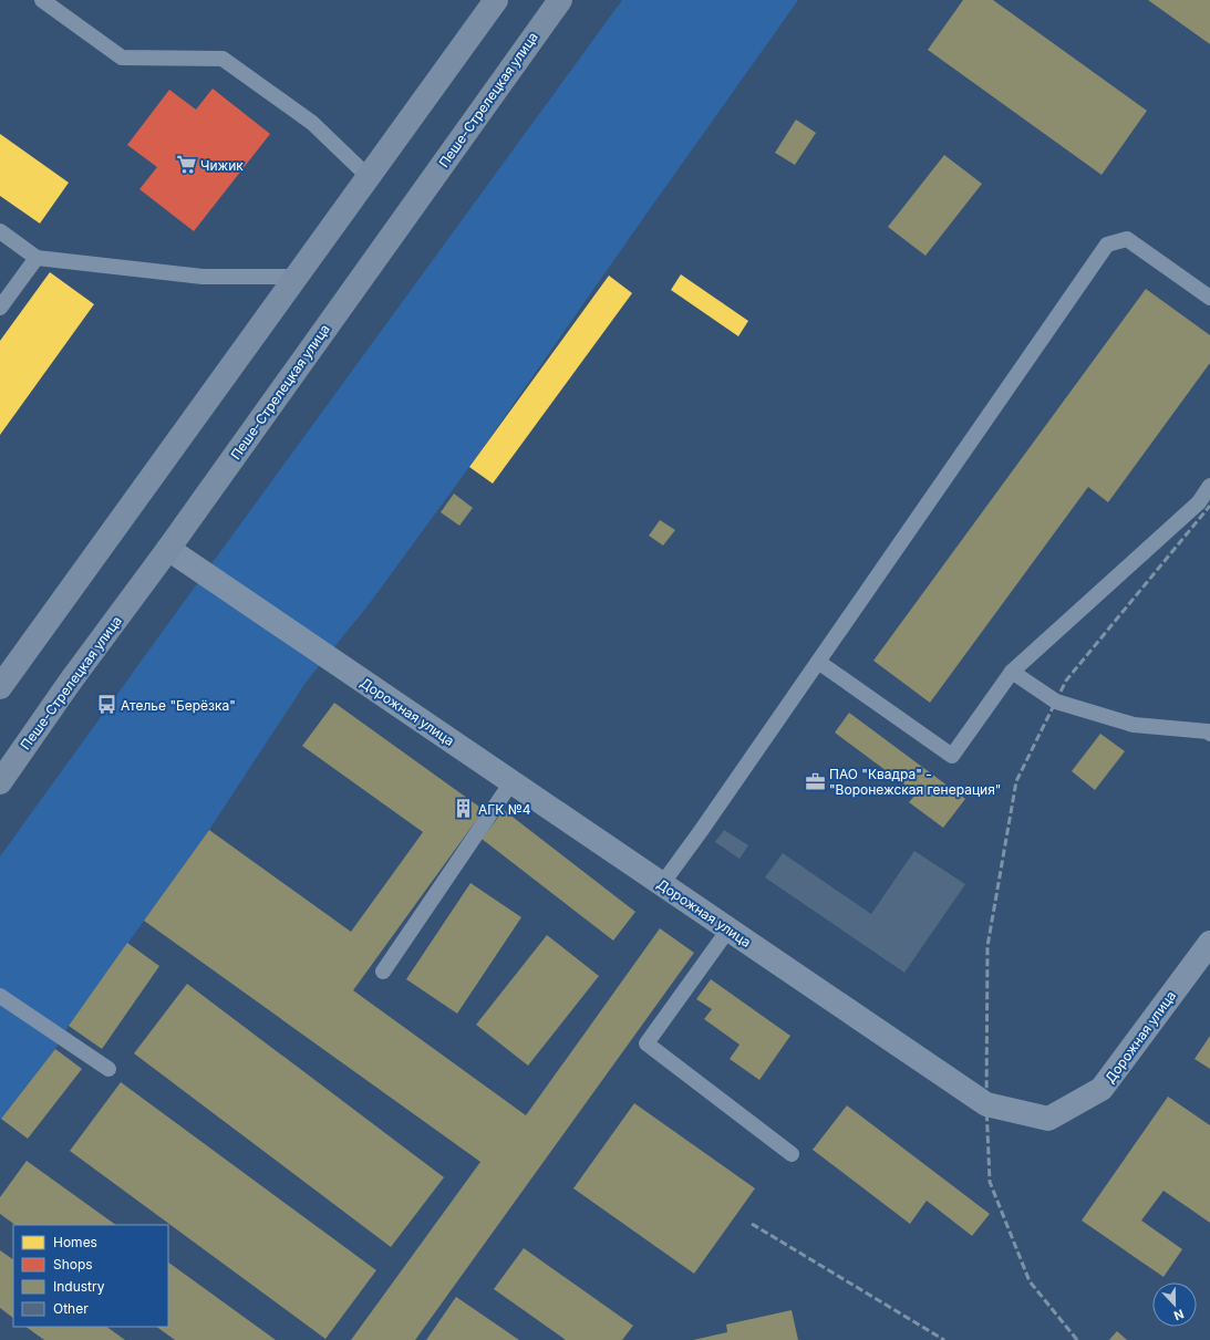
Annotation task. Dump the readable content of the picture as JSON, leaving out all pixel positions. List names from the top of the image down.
{
  "streets": {
    "main road": ["Пеше-Стрелецкая улица"],
    "street": ["Дорожная улица"]
  },
  "crossings": [
    ["Пеше-Стрелецкая улица", "Дорожная улица"]
  ],
  "places": {
    "supermarket": ["Чижик"],
    "bus stop": ["Ателье \"Берёзка\""],
    "office": ["ПАО \"Квадра\" - \"Воронежская генерация\""],
    "building": ["АГК №4"]
  },
  "legend": [
    "Homes",
    "Shops",
    "Industry",
    "Other"
  ],
  "north": "bottom"
}
